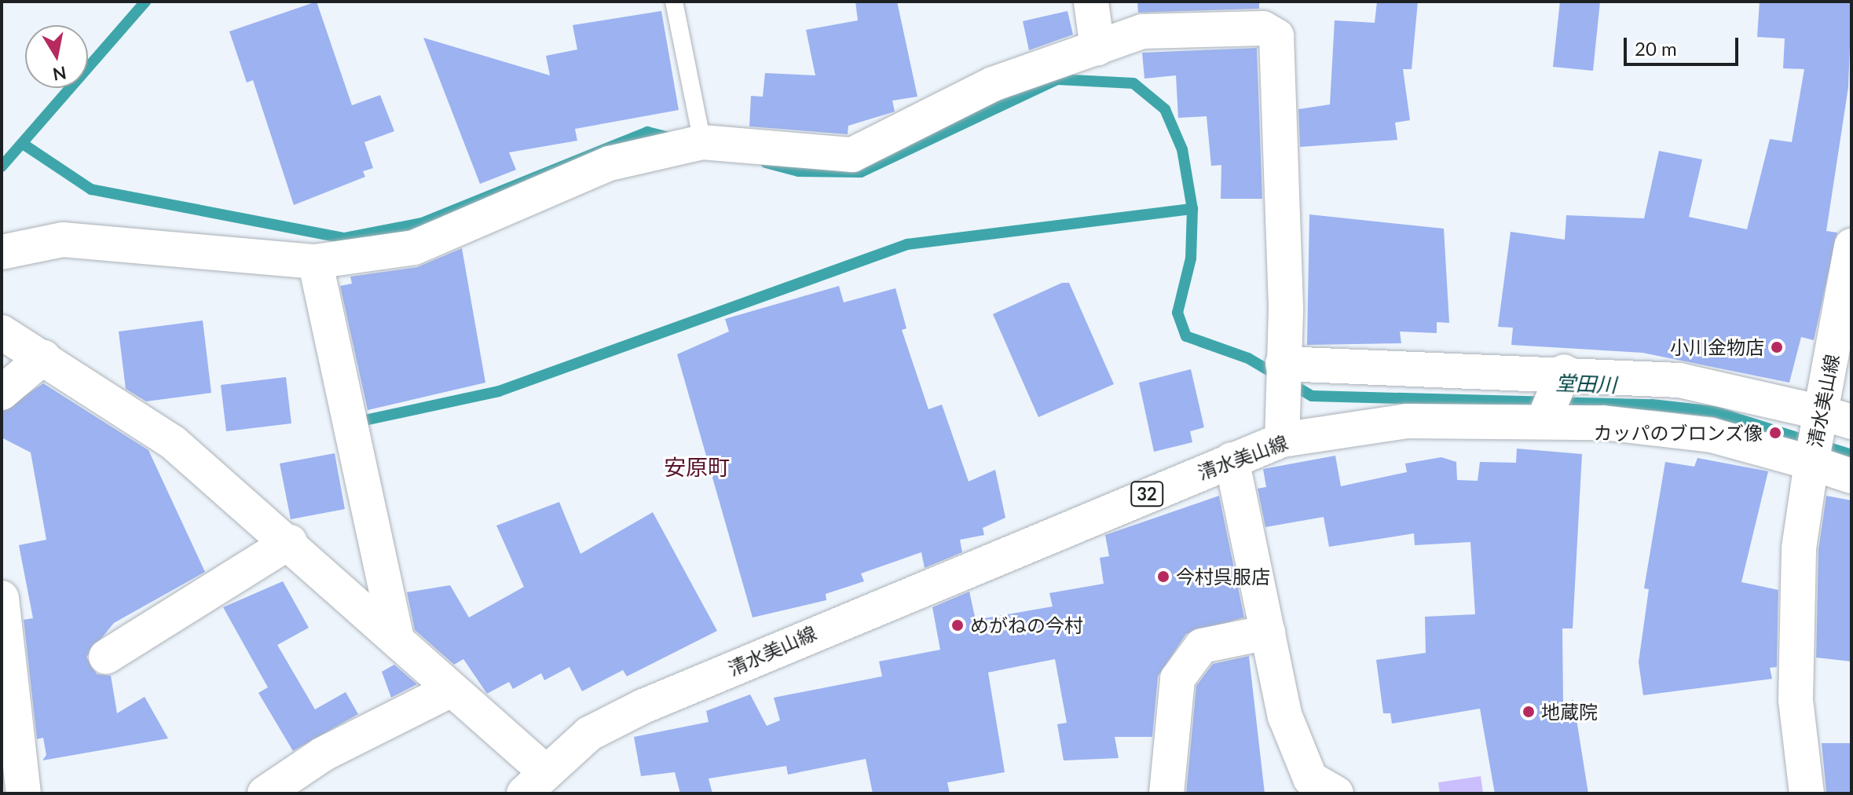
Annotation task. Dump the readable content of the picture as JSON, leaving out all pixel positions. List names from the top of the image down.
{
  "streets": {
    "street": ["清水美山線", "32"]
  },
  "districts": ["安原町"],
  "water": ["堂田川"],
  "places": [
    "小川金物店",
    "カッパのブロンズ像",
    "今村呉服店",
    "めがねの今村",
    "地蔵院"
  ],
  "scale_bar": "20 m",
  "north": "bottom"
}
